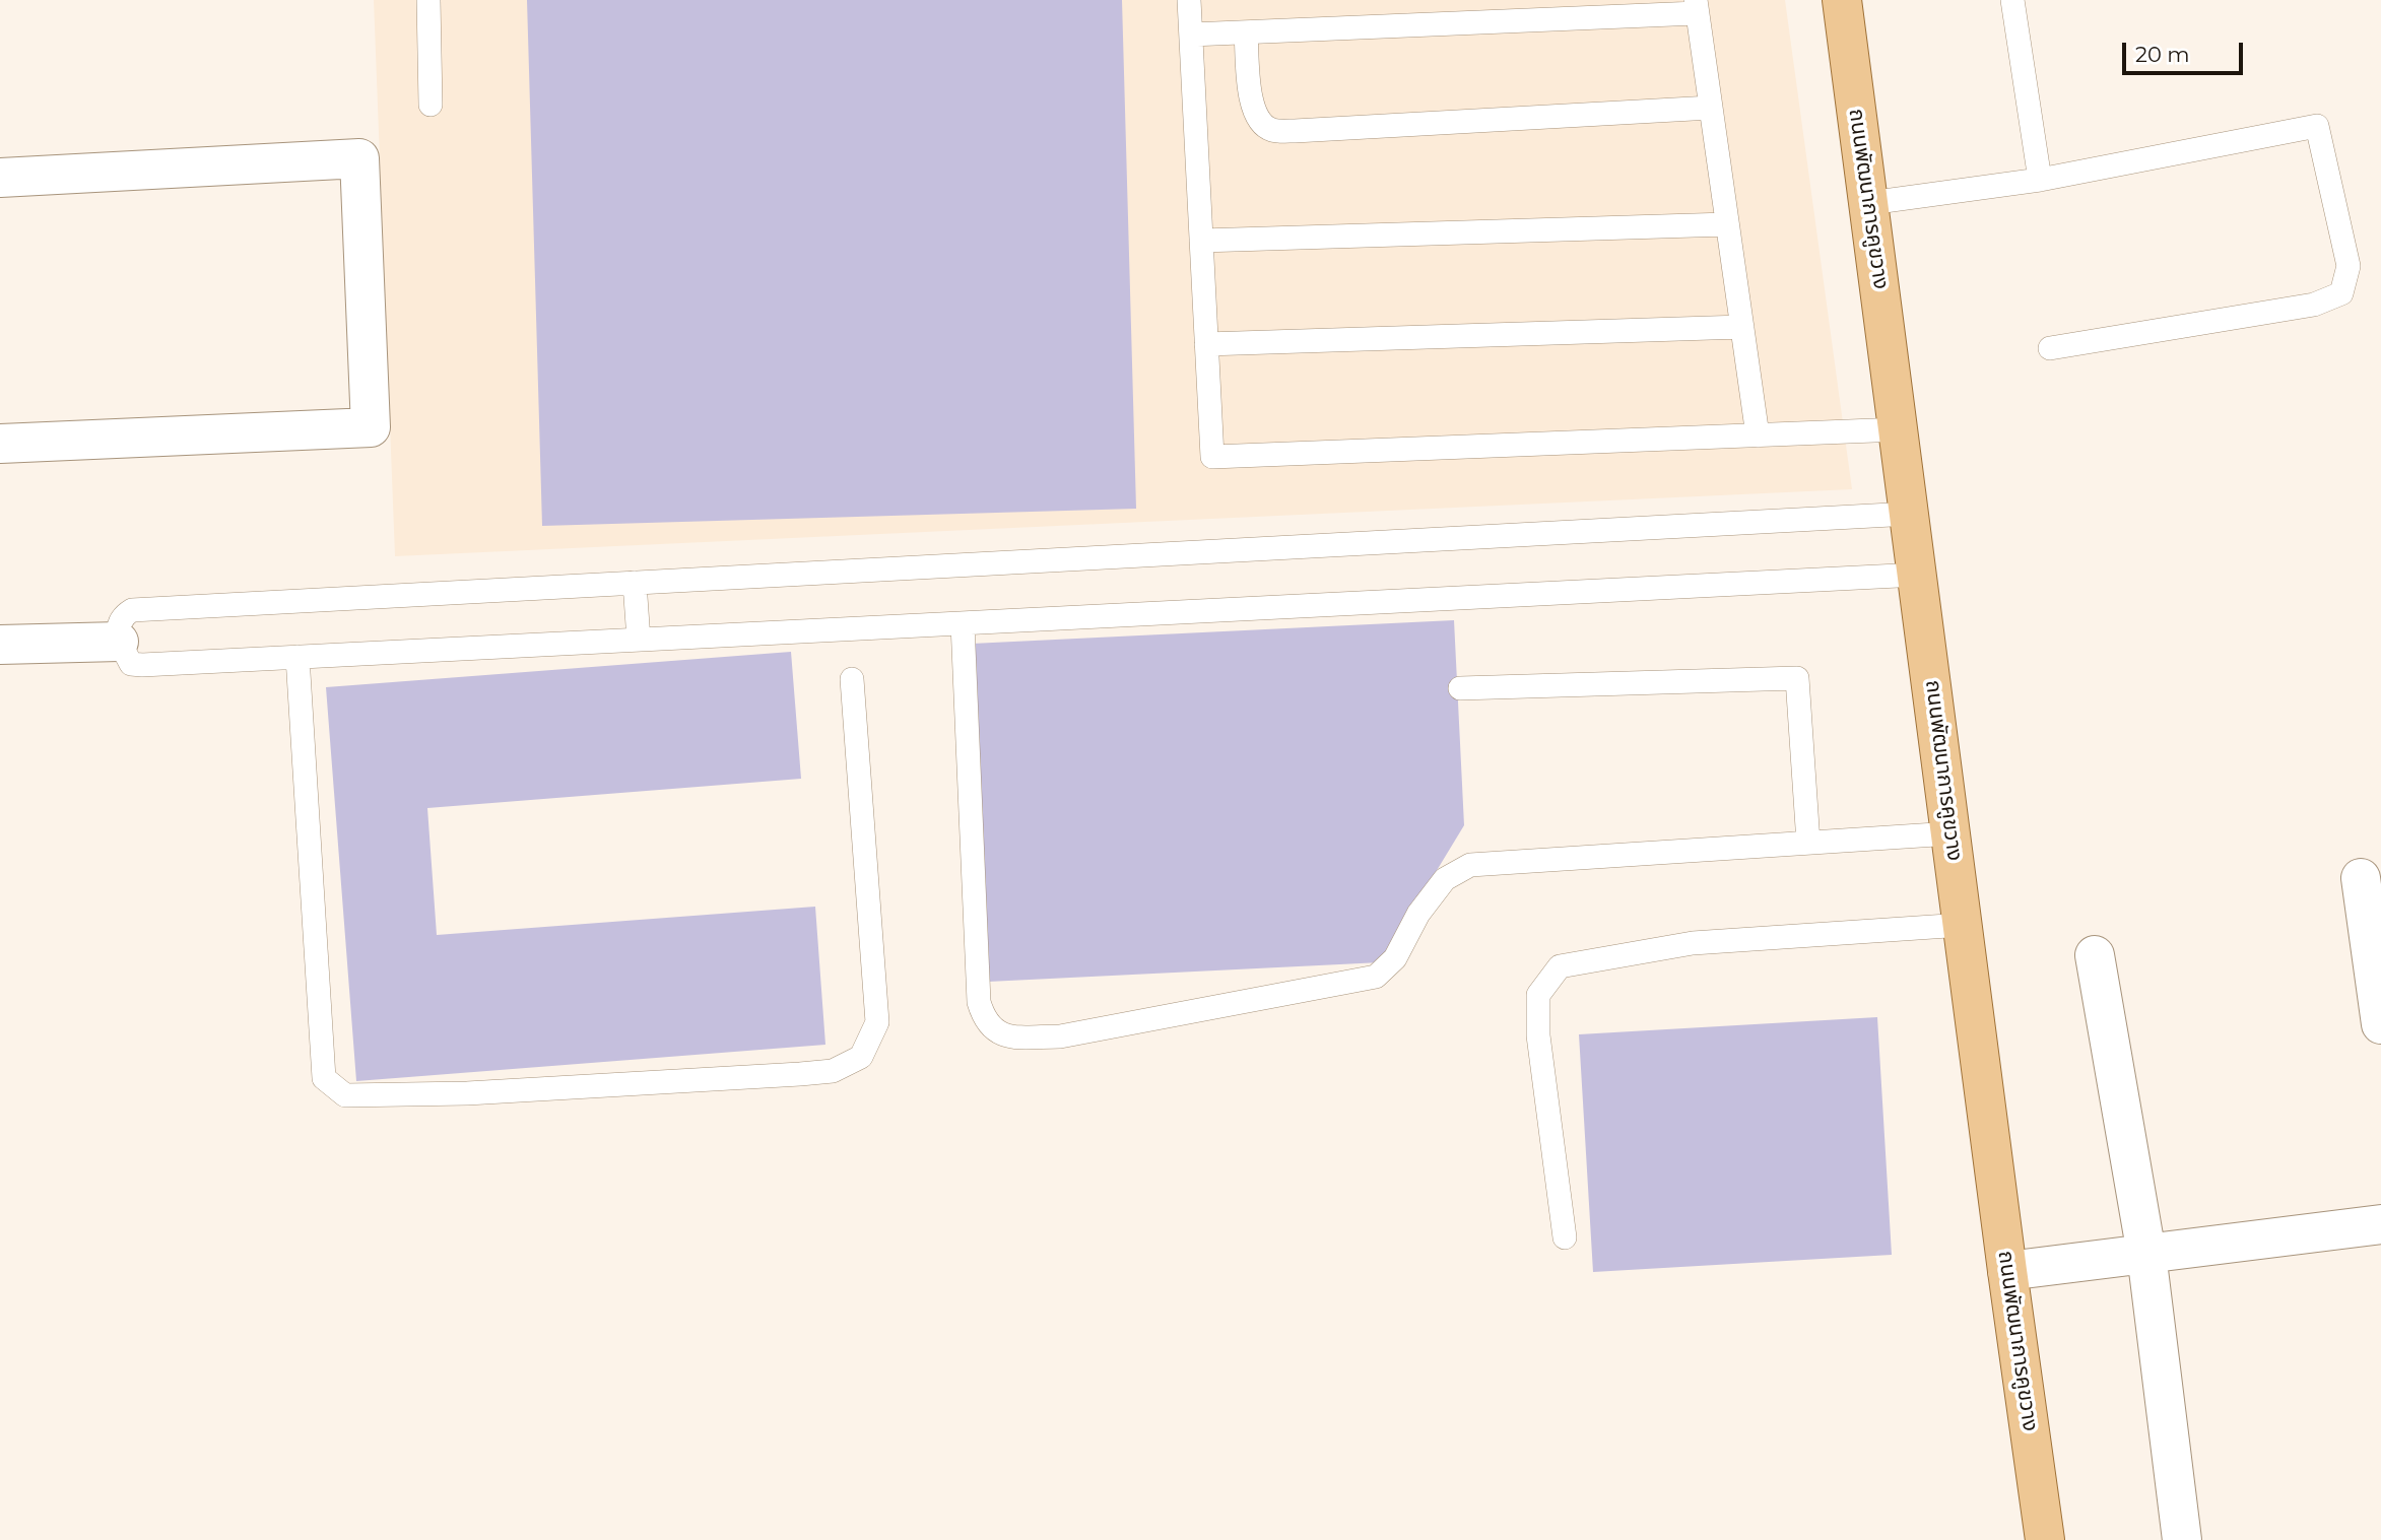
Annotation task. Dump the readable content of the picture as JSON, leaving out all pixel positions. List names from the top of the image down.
{
  "streets": {
    "main road": ["ถนนพัฒนาการคูขวาง"]
  },
  "scale_bar": "20 m"
}
